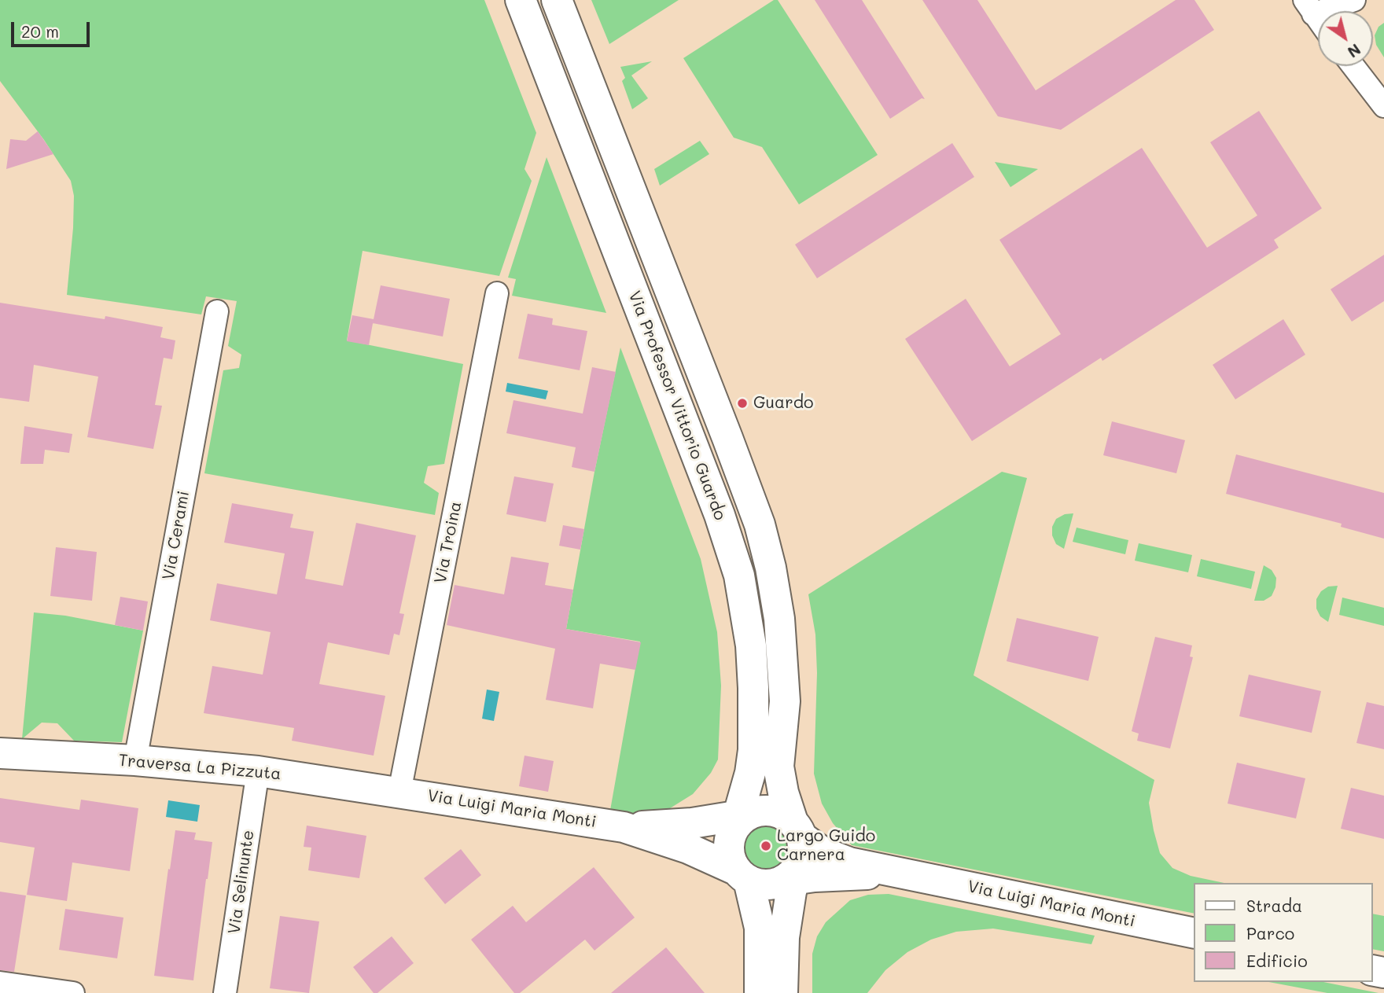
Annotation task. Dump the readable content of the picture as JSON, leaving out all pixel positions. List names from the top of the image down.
{
  "streets": {
    "street": [
      "Via Professor Vittorio Guardo",
      "Via Cerami",
      "Via Troina",
      "Traversa La Pizzuta",
      "Via Luigi Maria Monti",
      "Via Selinunte"
    ]
  },
  "crossings": [
    ["Via Cerami", "Traversa La Pizzuta"],
    ["Via Troina", "Traversa La Pizzuta"],
    ["Via Troina", "Via Luigi Maria Monti"],
    ["Traversa La Pizzuta", "Via Luigi Maria Monti"],
    ["Traversa La Pizzuta", "Via Selinunte"]
  ],
  "places": ["Guardo", "Largo Guido Carnera"],
  "legend": ["Strada", "Parco", "Edificio"],
  "scale_bar": "20 m",
  "north": "bottom right"
}
